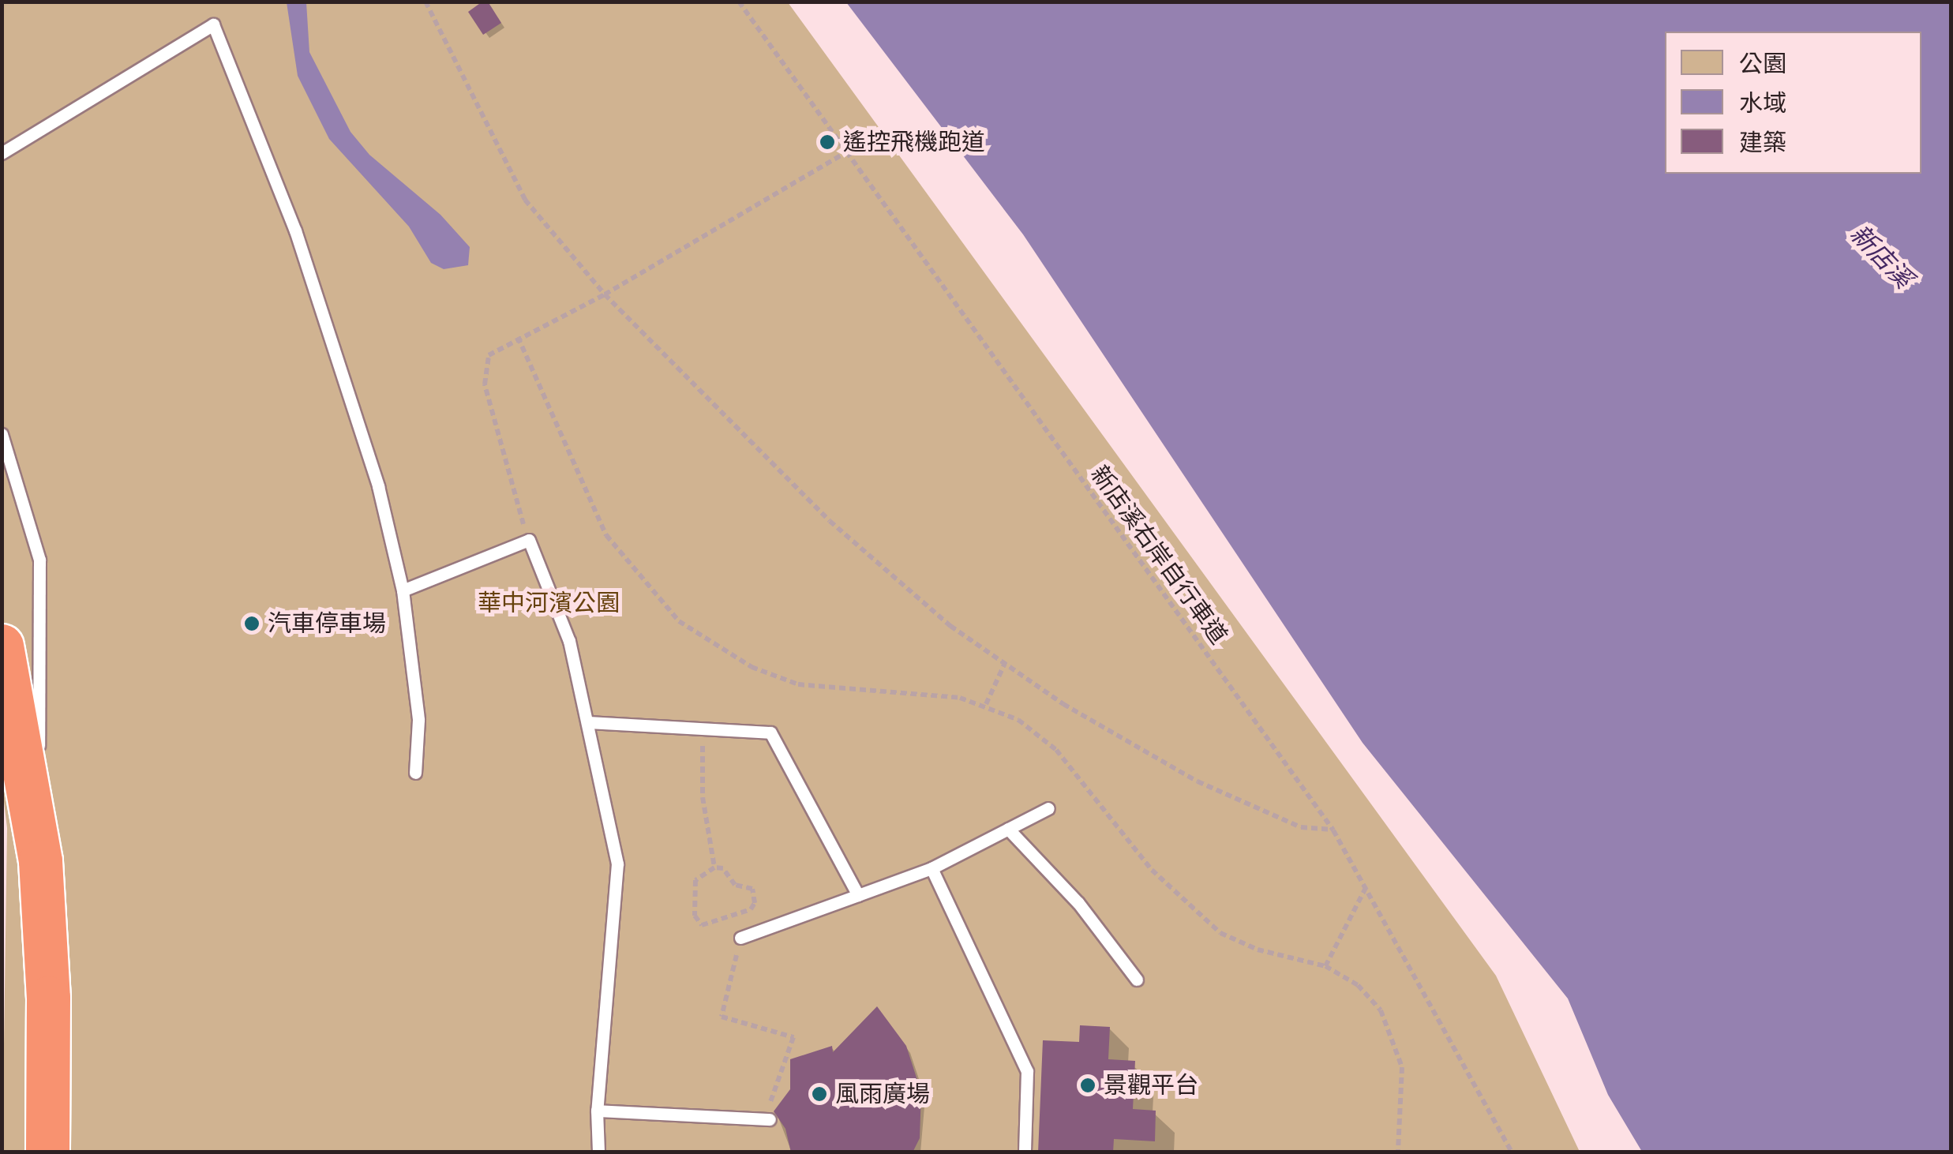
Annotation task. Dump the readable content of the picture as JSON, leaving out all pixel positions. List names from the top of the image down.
{
  "streets": {
    "path": ["新店溪右岸自行車道"]
  },
  "water": ["新店溪"],
  "parks": ["華中河濱公園"],
  "places": [
    "遙控飛機跑道",
    "汽車停車場",
    "景觀平台",
    "風雨廣場"
  ],
  "legend": ["公園", "水域", "建築"]
}
